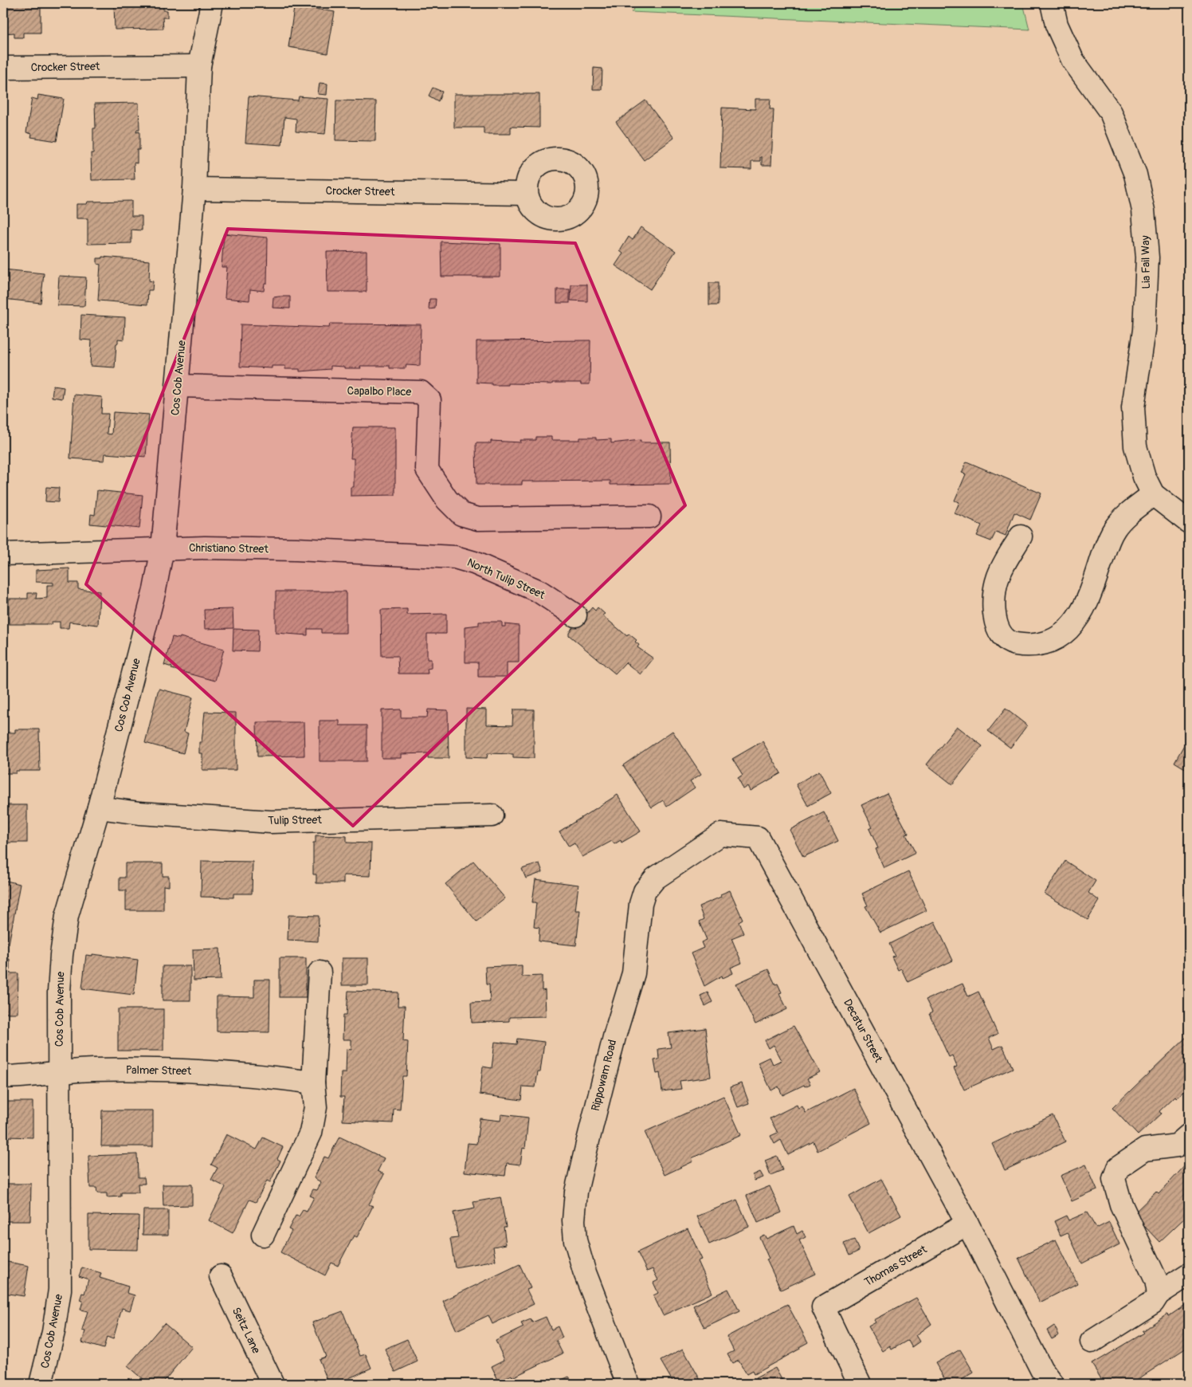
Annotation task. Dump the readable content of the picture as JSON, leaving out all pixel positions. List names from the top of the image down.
{
  "streets": {
    "street": [
      "Crocker Street",
      "Lia Fail Way",
      "Cos Cob Avenue",
      "Capalbo Place",
      "Christiano Street",
      "North Tulip Street",
      "Tulip Street",
      "Decatur Street",
      "Palmer Street",
      "Rippowam Road",
      "Thomas Street",
      "Seitz Lane"
    ]
  },
  "crossings": [
    ["Crocker Street", "Cos Cob Avenue"],
    ["Cos Cob Avenue", "Capalbo Place"],
    ["Cos Cob Avenue", "Christiano Street"],
    ["Cos Cob Avenue", "Tulip Street"],
    ["Cos Cob Avenue", "Palmer Street"],
    ["Christiano Street", "North Tulip Street"],
    ["Decatur Street", "Rippowam Road"],
    ["Decatur Street", "Thomas Street"]
  ]
}
